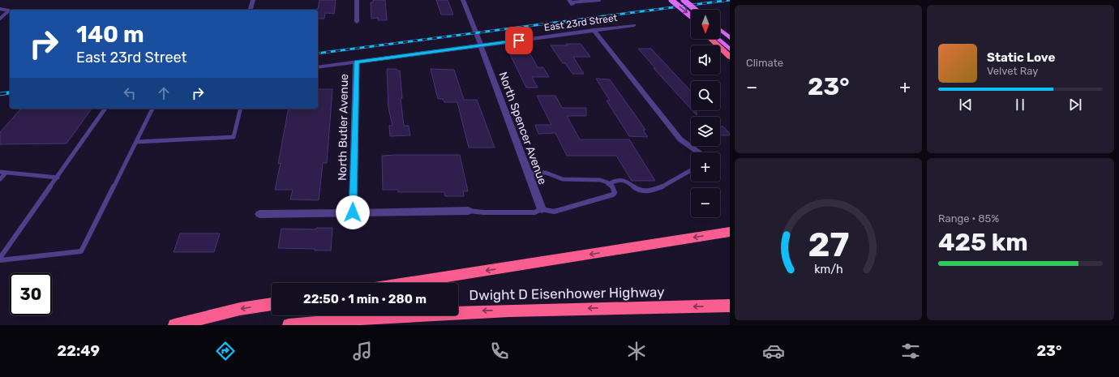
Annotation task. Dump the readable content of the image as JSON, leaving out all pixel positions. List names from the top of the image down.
{
  "streets": {
    "highway": ["Dwight D Eisenhower Highway"],
    "street": ["East 23rd Street", "North Butler Avenue", "North Spencer Avenue"]
  },
  "crossings": [
    ["East 23rd Street", "North Butler Avenue"],
    ["East 23rd Street", "North Spencer Avenue"]
  ],
  "north": "bottom",
  "page": {
    "tile": [
      "Climate",
      ["Range · 85%", "425 km"]
    ],
    "map_buttons": ["+", "−"],
    "turn": ["140 m", "East 23rd Street"],
    "song": ["Static Love", "Velvet Ray"],
    "heat": ["−", "23°", "+"],
    "limit": "30",
    "trip": "22:50 · 1 min · 280 m",
    "tabs": ["22:49", "23°"],
    "gauge": ["27", "km/h"]
  }
}
